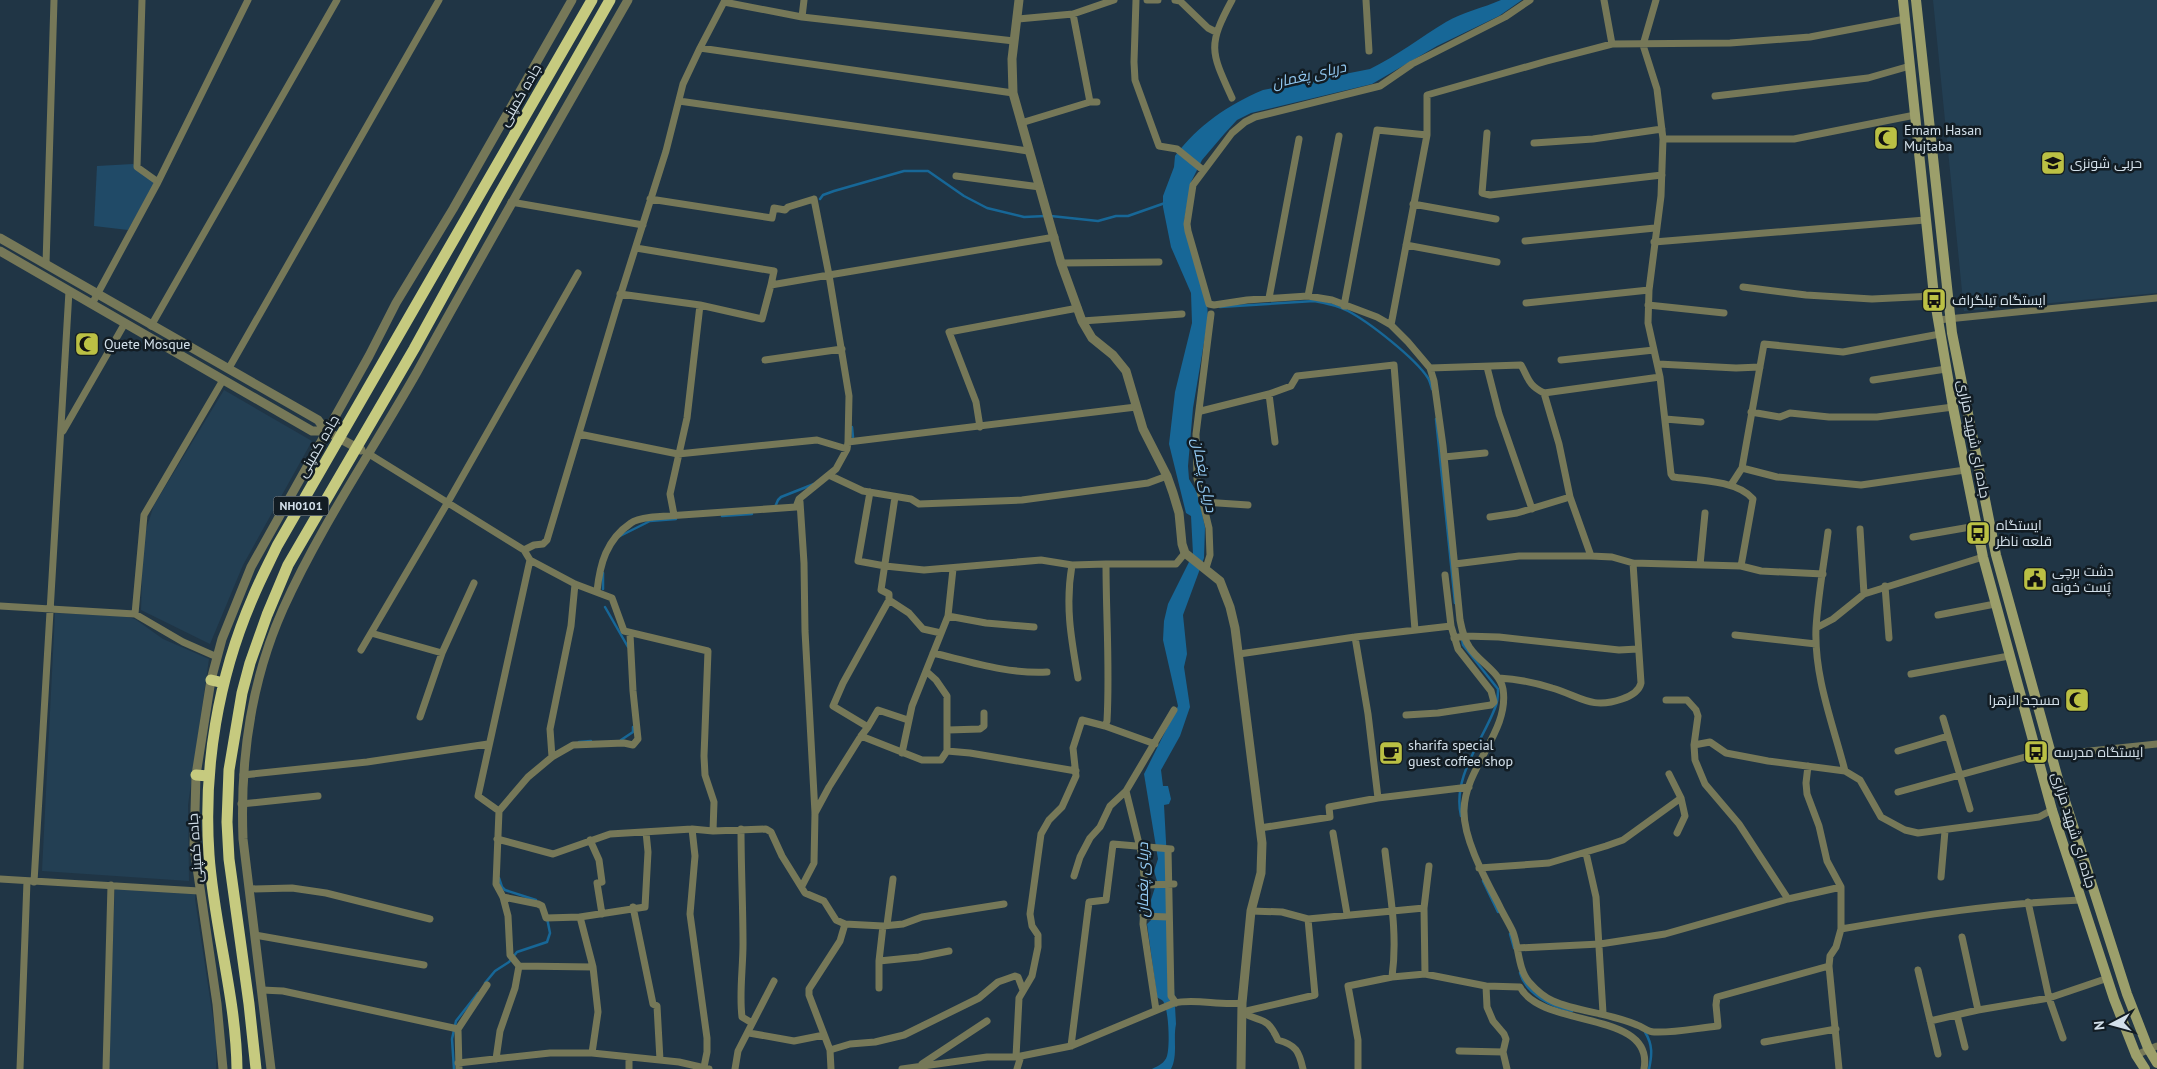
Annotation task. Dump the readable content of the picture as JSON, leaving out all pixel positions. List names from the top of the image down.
{
  "streets": {
    "highway": ["جاده کمپنی", "NH0101"],
    "main road": ["جاده ای شهید مزاری"]
  },
  "water": ["دریای پغمان"],
  "places": {
    "mosque": ["Emam Hasan Mujtaba", "Quete Mosque", "مسجد الزهرا"],
    "school or university": ["حربی شونزی"],
    "bus stop": ["ایستگاه تیلگراف", "ایستگاه قلعه ناظر", "ایستگاه مدرسه"],
    "public building": ["دشت برچی پُست خونه"],
    "cafe": ["sharifa special guest coffee shop"]
  },
  "north": "left"
}
